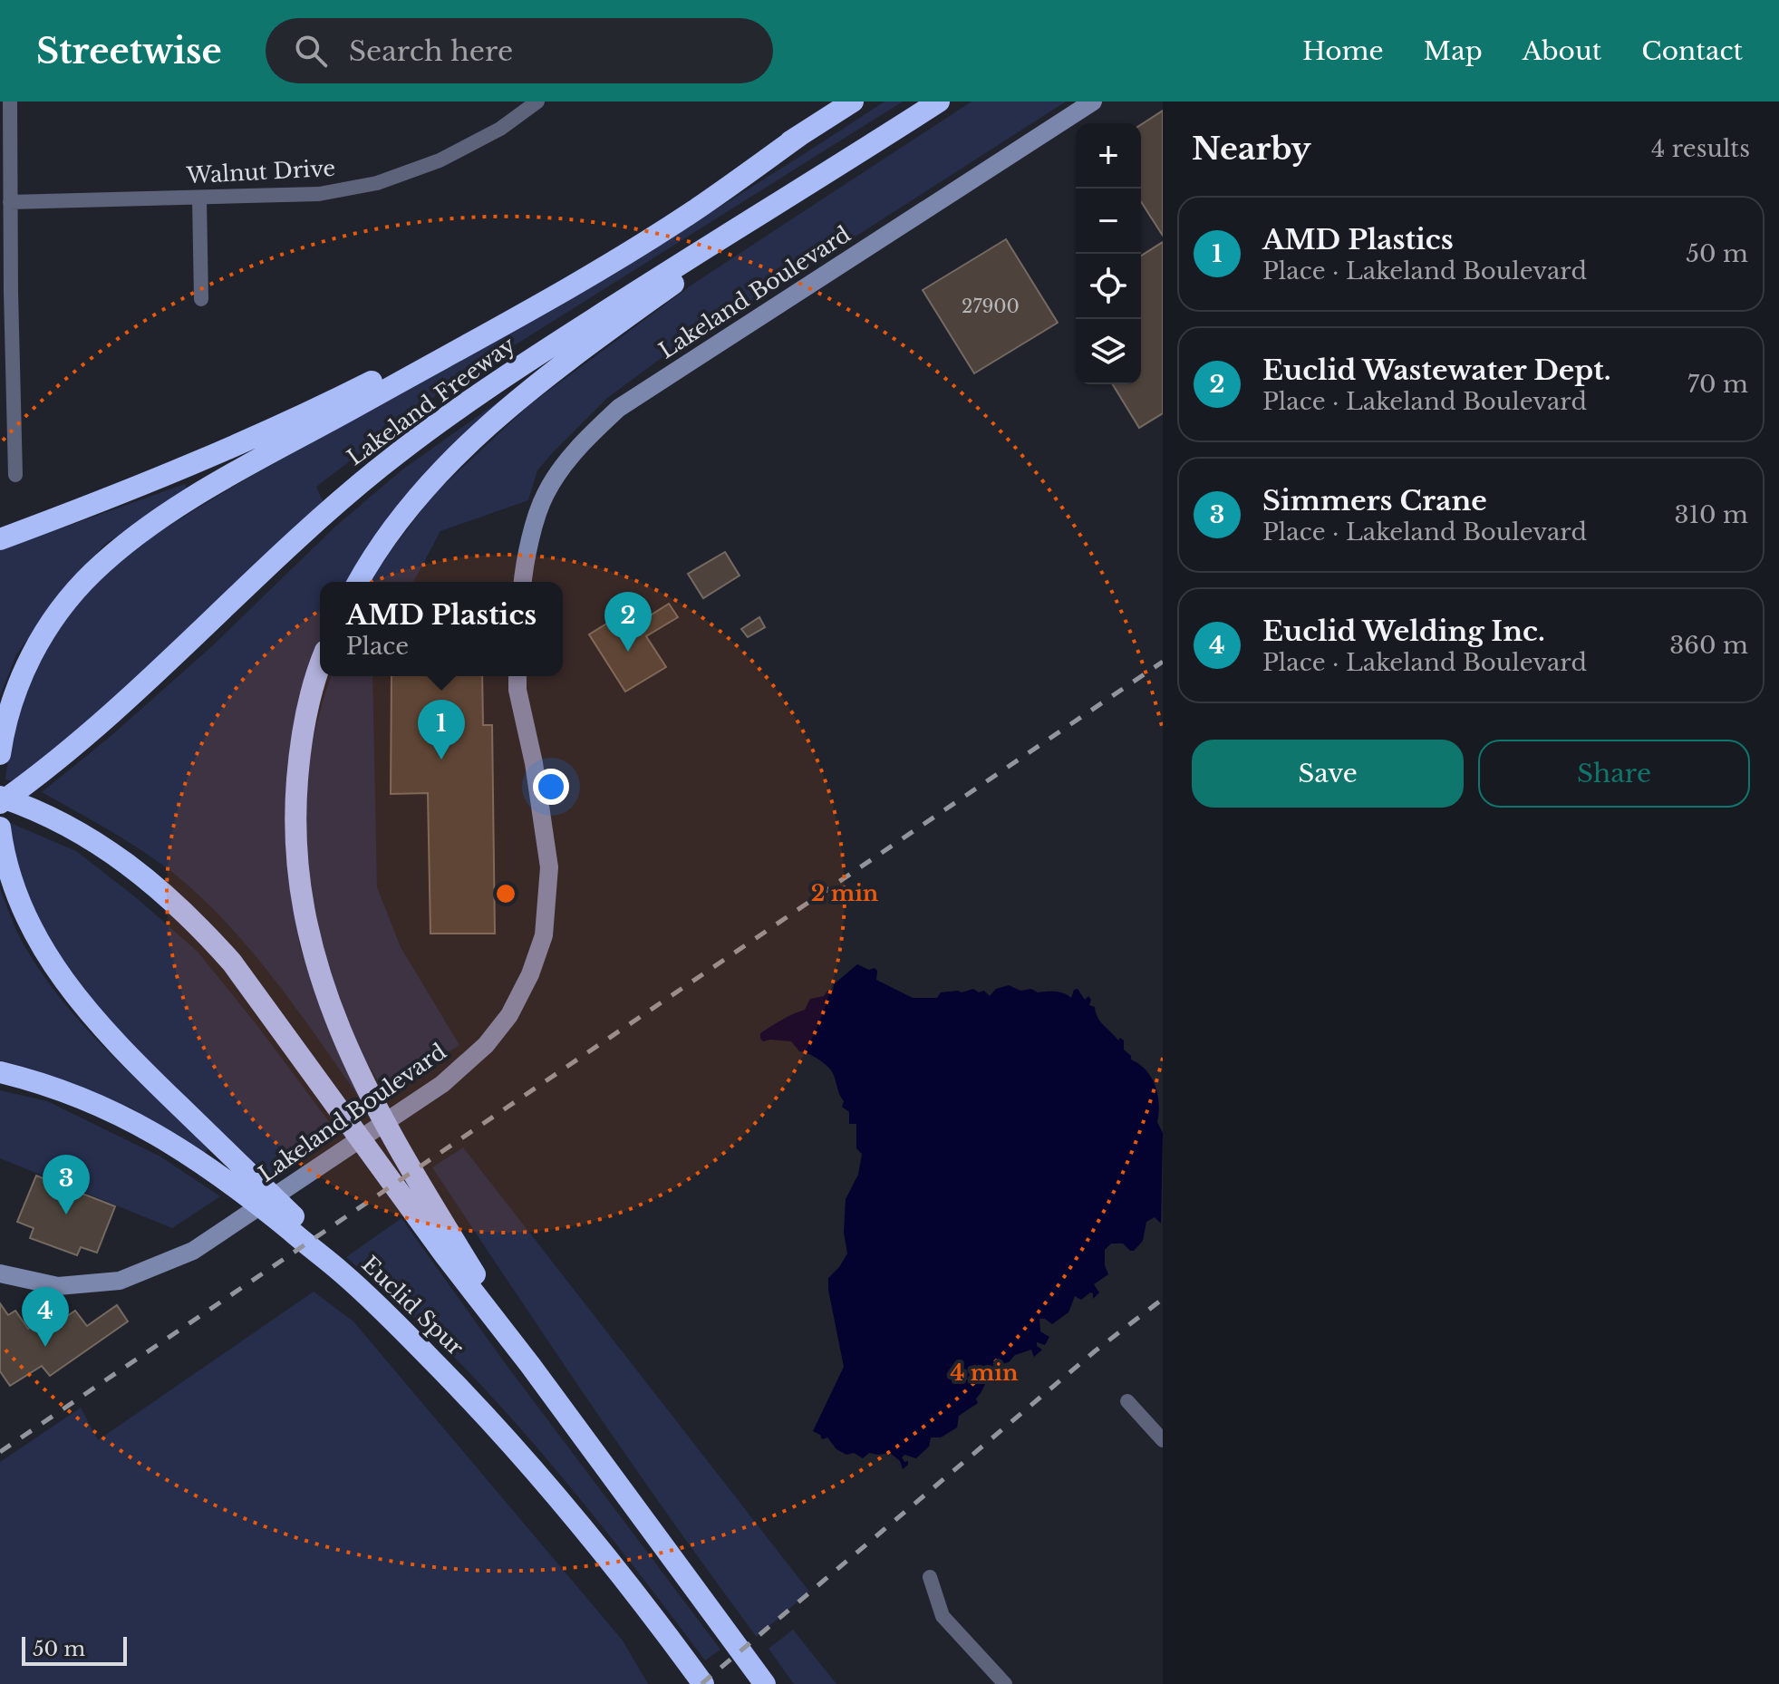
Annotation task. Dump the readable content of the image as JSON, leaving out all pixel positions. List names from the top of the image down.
{
  "streets": {
    "highway": ["Lakeland Freeway", "Euclid Spur"],
    "street": ["Walnut Drive", "Lakeland Boulevard"]
  },
  "house_numbers": ["27900"],
  "scale_bar": "50 m",
  "page": {
    "header": "Streetwise",
    "search": "Search here",
    "nav": [
      "Home",
      "Map",
      "About",
      "Contact"
    ],
    "heading": ["Nearby", "4 results"],
    "map_buttons": ["+", "−"],
    "list": [
      {
        "mark": "1",
        "name": "AMD Plastics",
        "note": "Place · Lakeland Boulevard",
        "value": "50 m"
      },
      {
        "mark": "2",
        "name": "Euclid Wastewater Dept.",
        "note": "Place · Lakeland Boulevard",
        "value": "70 m"
      },
      {
        "mark": "3",
        "name": "Simmers Crane",
        "note": "Place · Lakeland Boulevard",
        "value": "310 m"
      },
      {
        "mark": "4",
        "name": "Euclid Welding Inc.",
        "note": "Place · Lakeland Boulevard",
        "value": "360 m"
      }
    ],
    "popup": ["AMD Plastics", "Place"],
    "pins": [
      "2",
      "1",
      "3",
      "4"
    ],
    "buttons": ["Save", "Share"],
    "scale": "50 m"
  },
  "rings": ["2 min", "4 min"]
}
